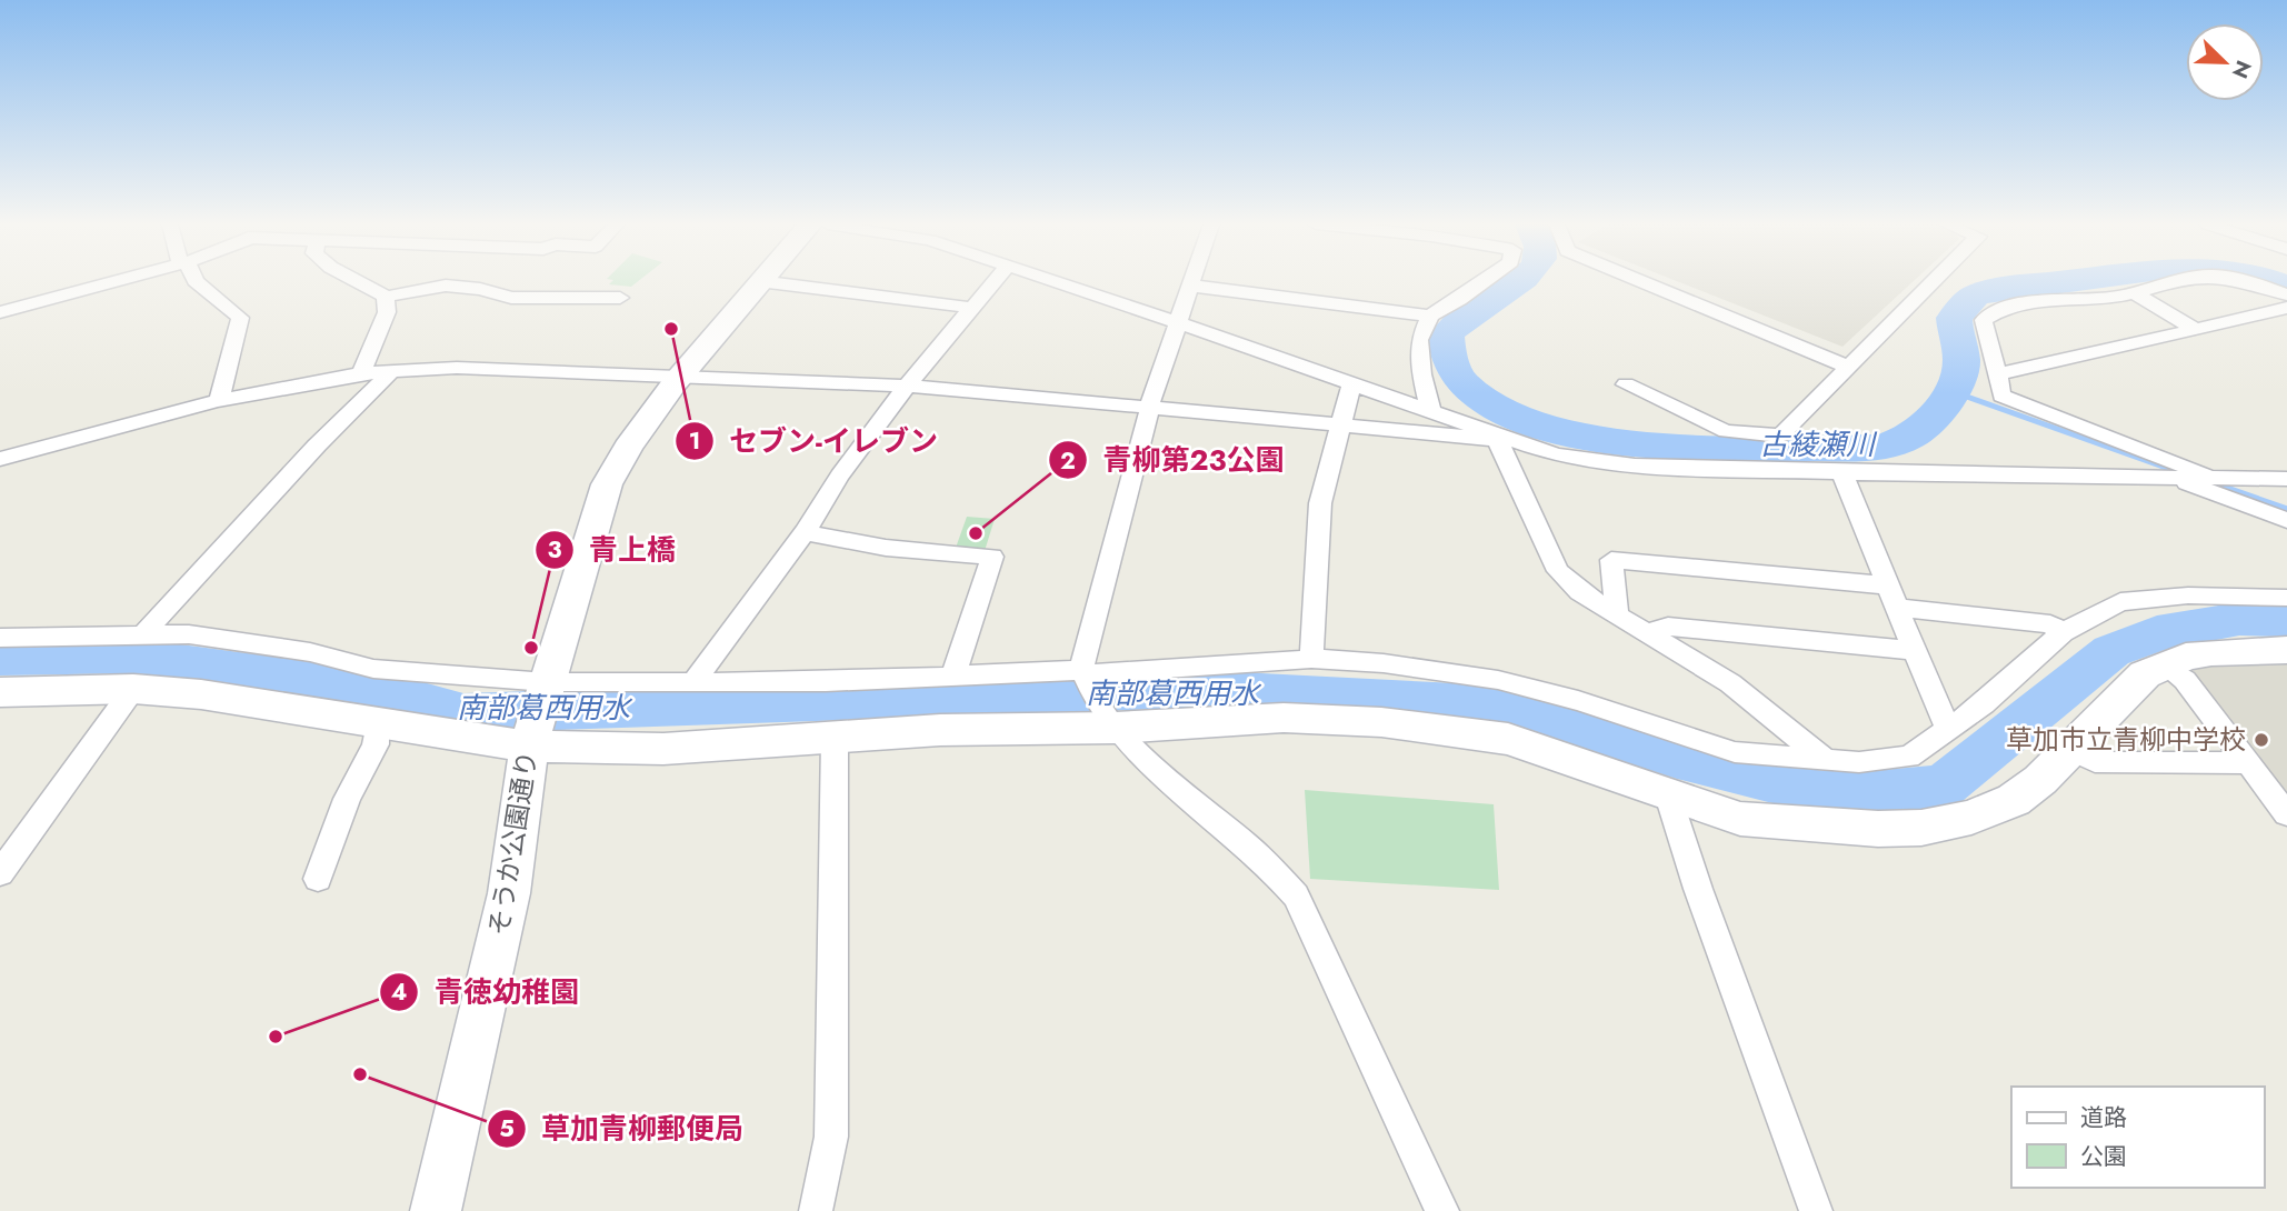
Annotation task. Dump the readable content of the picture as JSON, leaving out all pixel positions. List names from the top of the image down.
{
  "streets": {
    "street": ["そうか公園通り"]
  },
  "water": ["古綾瀬川", "南部葛西用水"],
  "places": [
    "セブン-イレブン",
    "青柳第23公園",
    "青上橋",
    "草加市立青柳中学校",
    "青徳幼稚園",
    "草加青柳郵便局"
  ],
  "legend": ["道路", "公園"],
  "north": "bottom right"
}
